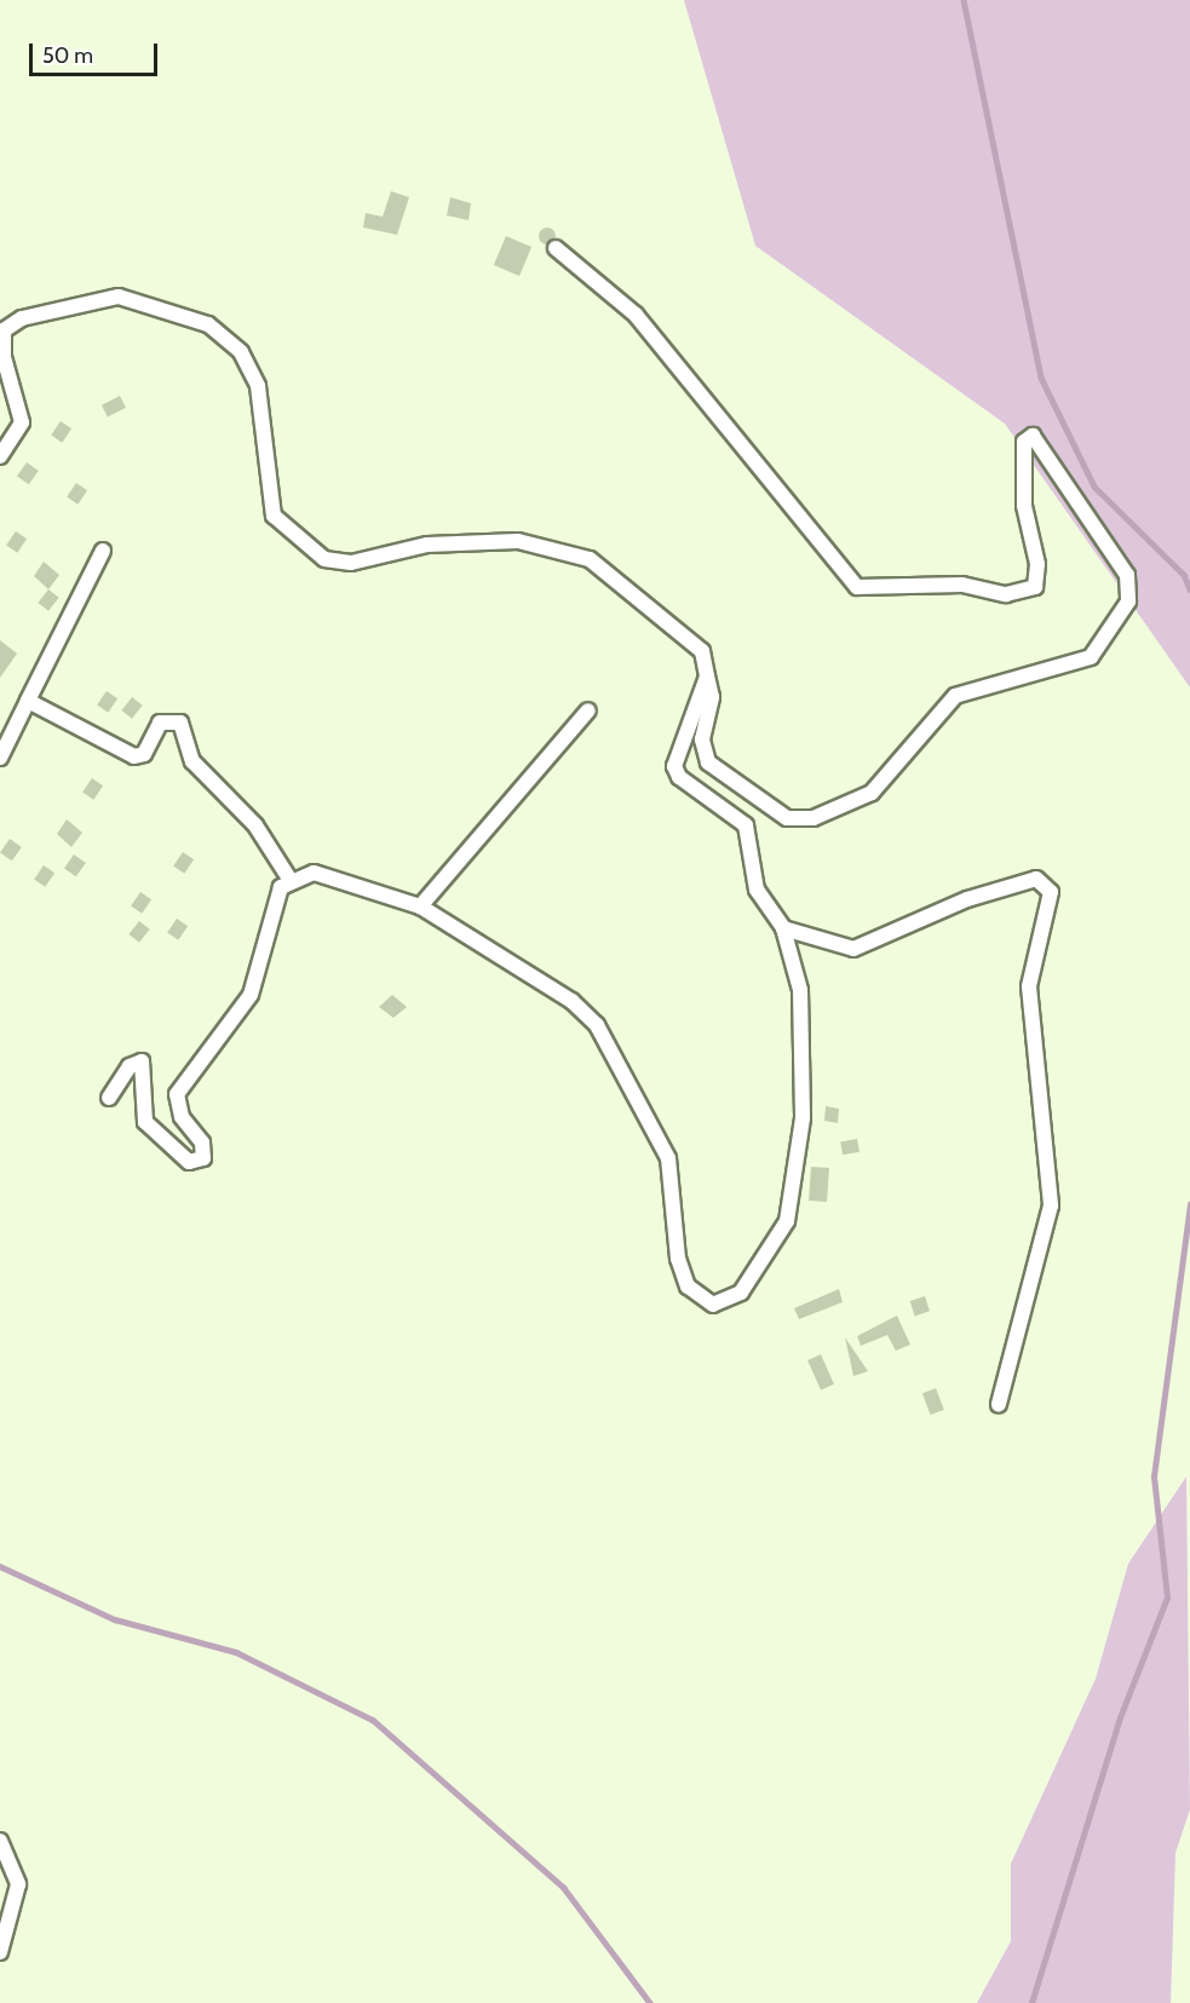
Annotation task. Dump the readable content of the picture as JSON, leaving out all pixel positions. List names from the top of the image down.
{
  "scale_bar": "50 m"
}
